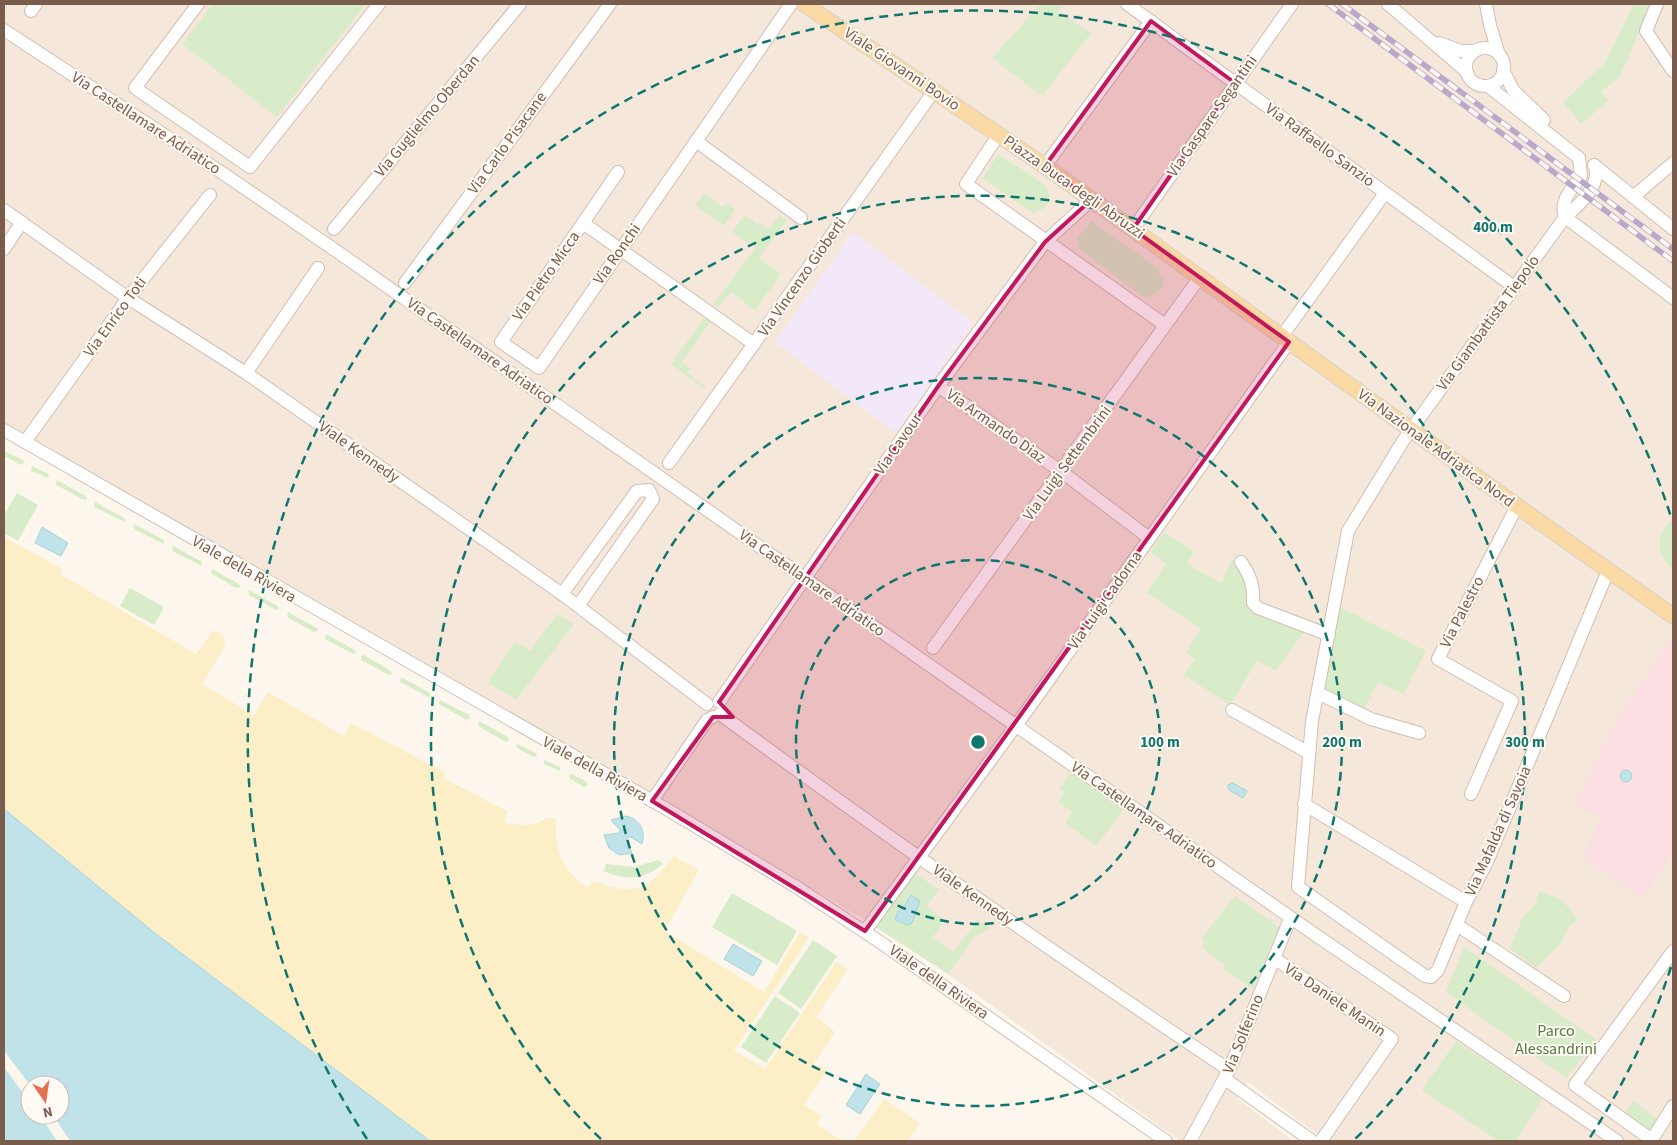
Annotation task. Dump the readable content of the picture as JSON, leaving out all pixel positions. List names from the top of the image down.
{
  "streets": {
    "main road": ["Viale Giovanni Bovio", "Piazza Duca degli Abruzzi", "Via Nazionale Adriatica Nord"],
    "street": [
      "Via Guglielmo Oberdan",
      "Via Gaspare Segantini",
      "Via Castellamare Adriatico",
      "Via Carlo Pisacane",
      "Via Raffaello Sanzio",
      "Via Ronchi",
      "Via Pietro Micca",
      "Via Vincenzo Gioberti",
      "Via Enrico Toti",
      "Via Giambattista Tiepolo",
      "Via Armando Diaz",
      "Via Cavour",
      "Viale Kennedy",
      "Via Luigi Settembrini",
      "Viale della Riviera",
      "Via Luigi Cadorna",
      "Via Palestro",
      "Via Mafalda di Savoia",
      "Via Daniele Manin",
      "Via Solferino"
    ]
  },
  "crossings": [
    ["Viale Giovanni Bovio", "Piazza Duca degli Abruzzi"],
    ["Viale Giovanni Bovio", "Via Vincenzo Gioberti"],
    ["Via Gaspare Segantini", "Via Raffaello Sanzio"],
    ["Via Gaspare Segantini", "Piazza Duca degli Abruzzi"],
    ["Via Castellamare Adriatico", "Via Cavour"],
    ["Via Castellamare Adriatico", "Via Luigi Cadorna"],
    ["Via Raffaello Sanzio", "Via Giambattista Tiepolo"],
    ["Via Raffaello Sanzio", "Via Luigi Cadorna"],
    ["Piazza Duca degli Abruzzi", "Via Cavour"],
    ["Piazza Duca degli Abruzzi", "Via Nazionale Adriatica Nord"],
    ["Piazza Duca degli Abruzzi", "Via Luigi Settembrini"],
    ["Via Ronchi", "Via Pietro Micca"],
    ["Via Enrico Toti", "Viale Kennedy"],
    ["Via Enrico Toti", "Viale della Riviera"],
    ["Via Giambattista Tiepolo", "Via Nazionale Adriatica Nord"],
    ["Via Armando Diaz", "Via Cavour"],
    ["Via Armando Diaz", "Via Luigi Settembrini"],
    ["Via Armando Diaz", "Via Luigi Cadorna"],
    ["Via Cavour", "Viale Kennedy"],
    ["Via Cavour", "Viale della Riviera"],
    ["Via Nazionale Adriatica Nord", "Via Luigi Settembrini"],
    ["Via Nazionale Adriatica Nord", "Via Luigi Cadorna"],
    ["Via Nazionale Adriatica Nord", "Via Palestro"],
    ["Via Nazionale Adriatica Nord", "Via Mafalda di Savoia"],
    ["Viale Kennedy", "Via Luigi Cadorna"],
    ["Viale Kennedy", "Via Solferino"],
    ["Viale della Riviera", "Via Luigi Cadorna"],
    ["Via Daniele Manin", "Via Solferino"]
  ],
  "parks": ["Parco Alessandrini"],
  "north": "bottom",
  "rings": [
    "400 m",
    "100 m",
    "200 m",
    "300 m"
  ]
}
